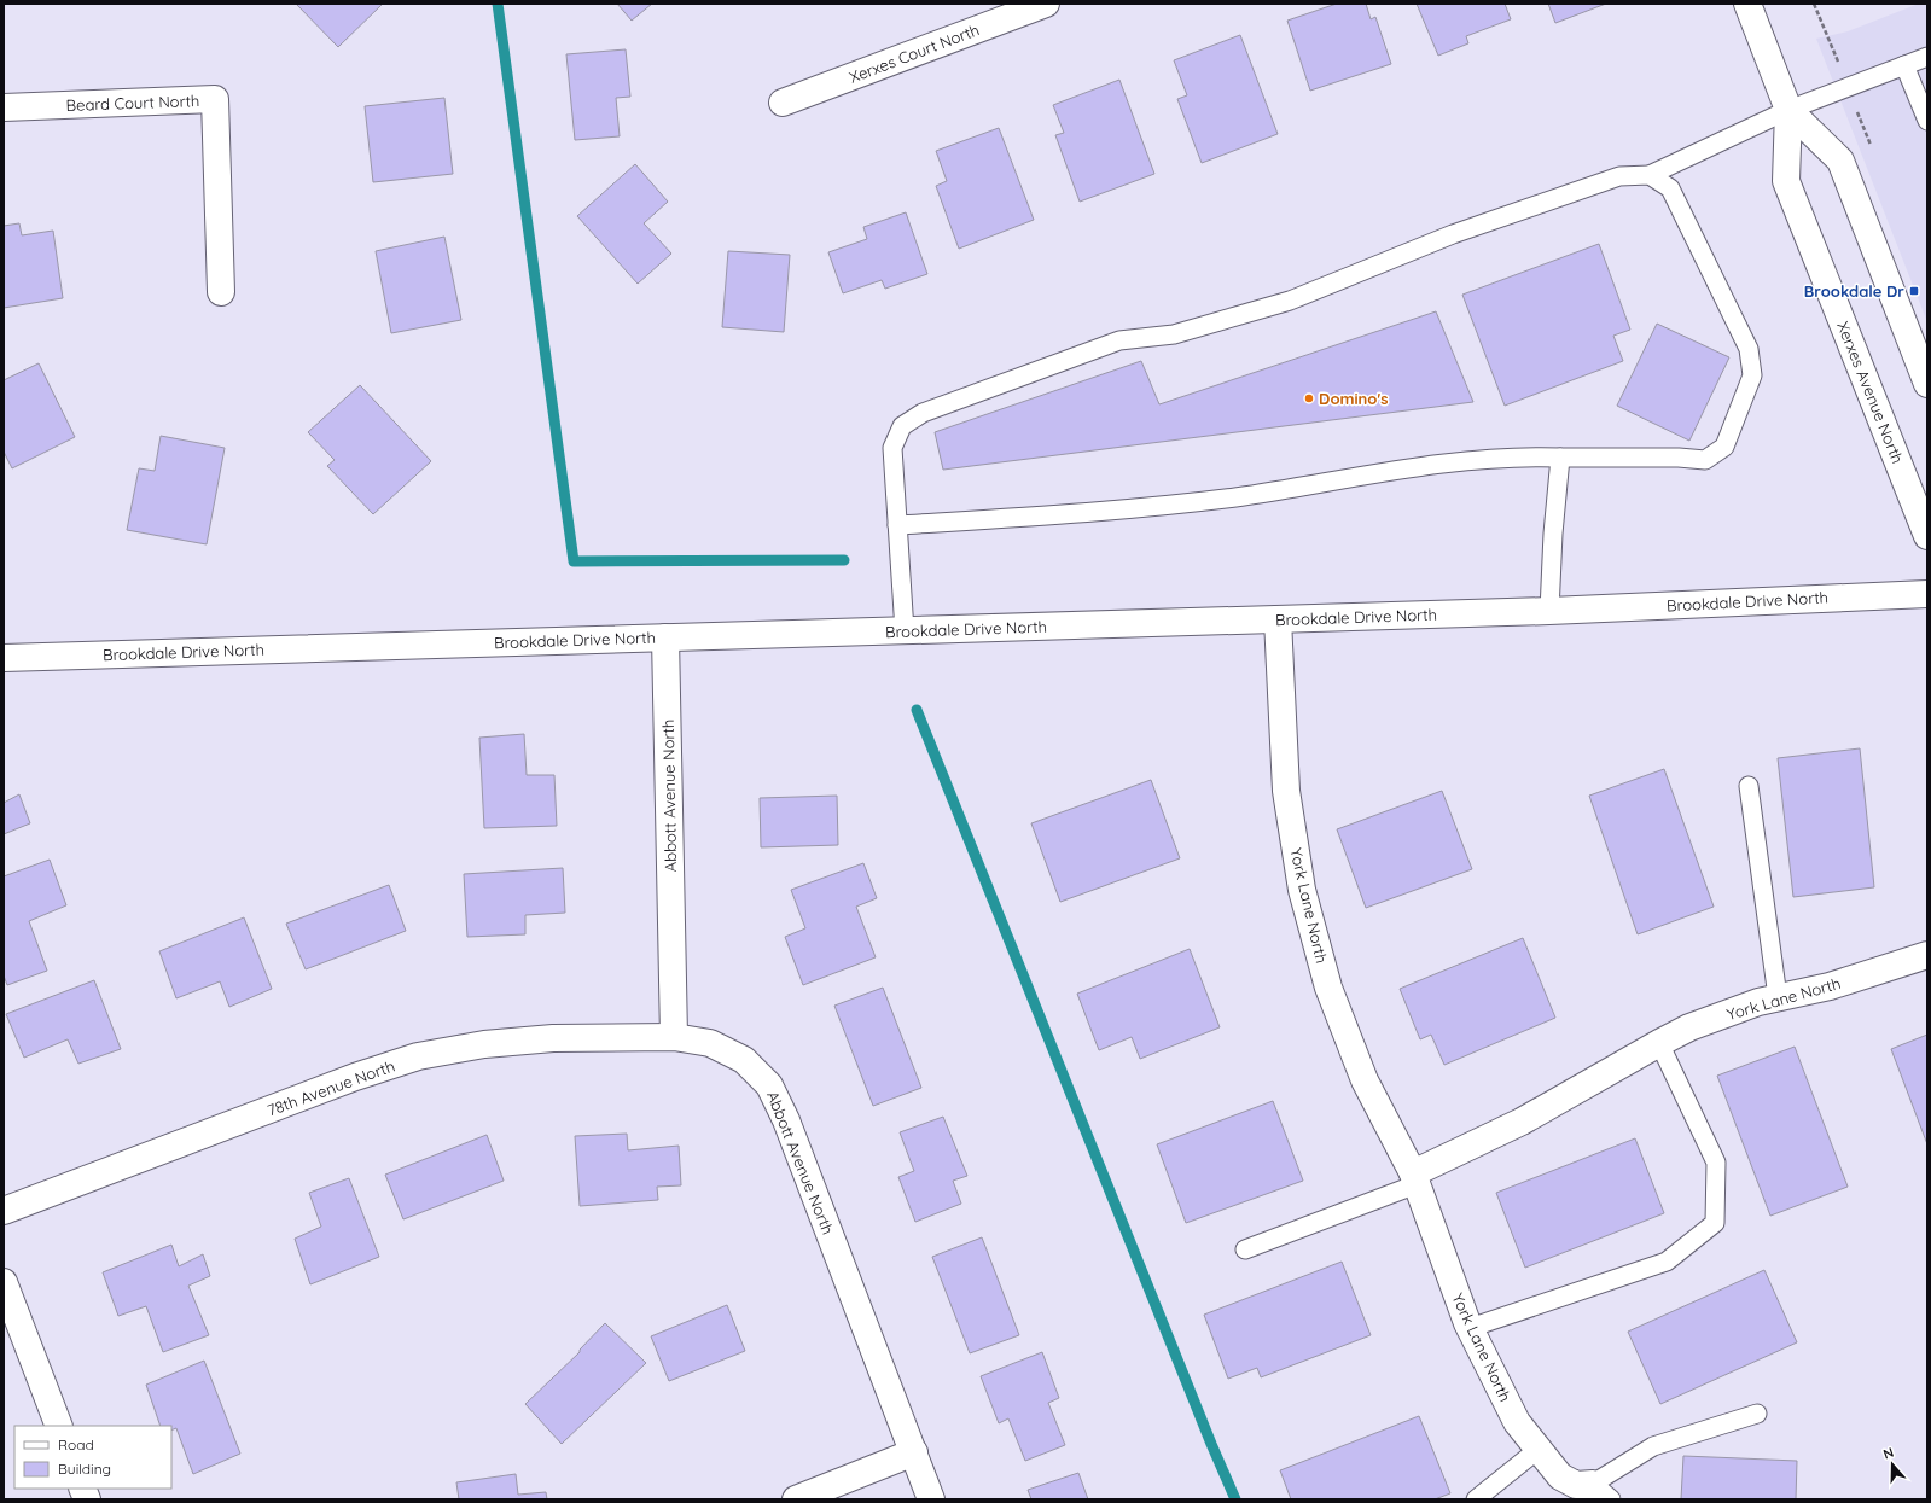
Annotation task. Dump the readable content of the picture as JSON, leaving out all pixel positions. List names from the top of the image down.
{
  "streets": {
    "street": [
      "Xerxes Court North",
      "Beard Court North",
      "Xerxes Avenue North",
      "Brookdale Drive North",
      "Abbott Avenue North",
      "York Lane North",
      "78th Avenue North"
    ]
  },
  "crossings": [
    ["Brookdale Drive North", "Abbott Avenue North"],
    ["Brookdale Drive North", "York Lane North"],
    ["Abbott Avenue North", "78th Avenue North"]
  ],
  "places": {
    "transit": ["Brookdale Dr"],
    "other": ["Domino's"]
  },
  "legend": ["Road", "Building"],
  "north": "top"
}
